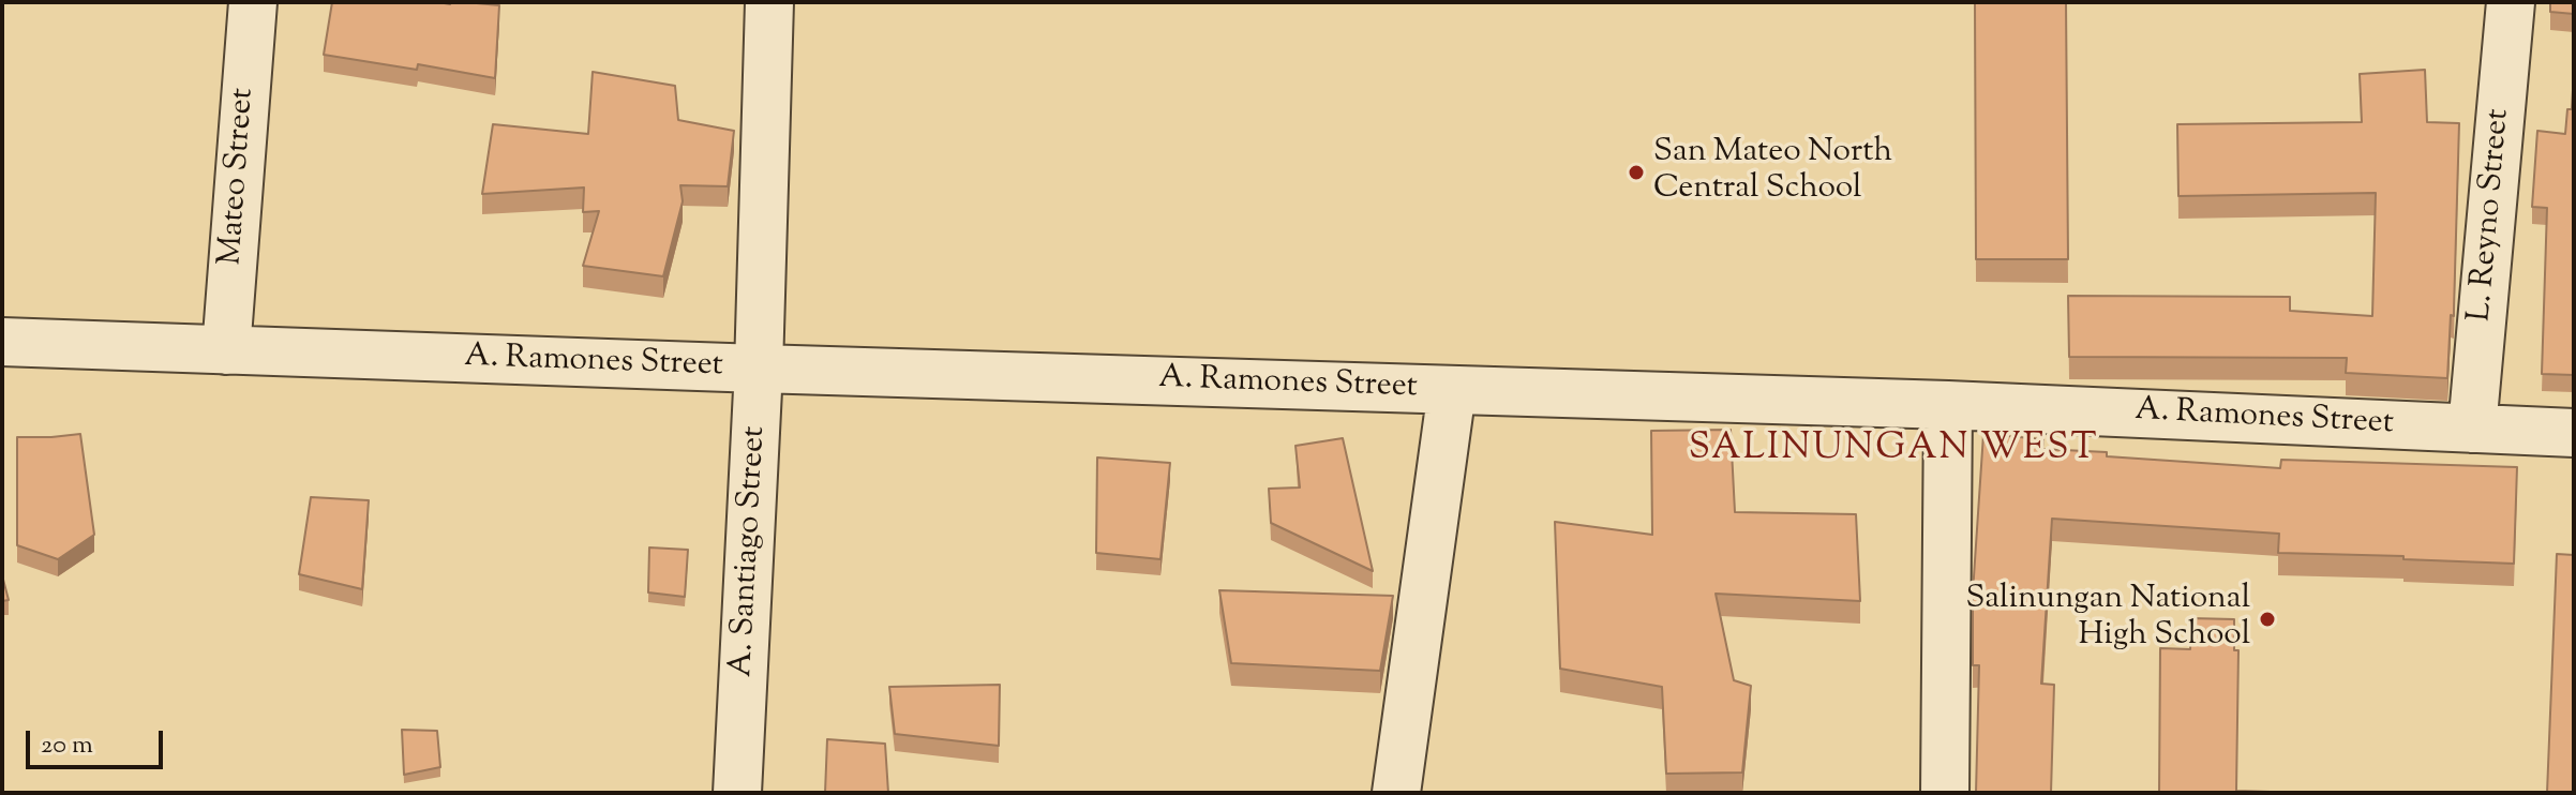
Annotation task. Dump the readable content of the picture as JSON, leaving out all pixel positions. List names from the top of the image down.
{
  "streets": {
    "street": [
      "Mateo Street",
      "L. Reyno Street",
      "A. Ramones Street",
      "A. Santiago Street"
    ]
  },
  "crossings": [
    ["Mateo Street", "A. Ramones Street"],
    ["L. Reyno Street", "A. Ramones Street"],
    ["A. Ramones Street", "A. Santiago Street"]
  ],
  "districts": ["SALINUNGAN WEST"],
  "places": ["San Mateo North Central School", "Salinungan National High School"],
  "scale_bar": "20 m"
}
